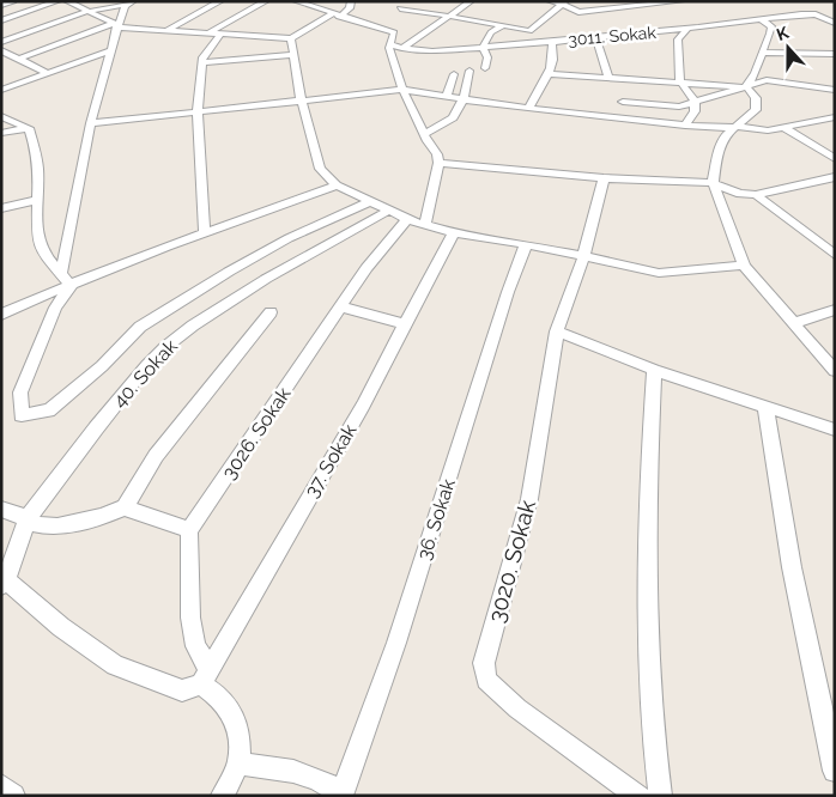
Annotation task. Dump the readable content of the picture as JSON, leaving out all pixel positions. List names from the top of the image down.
{
  "streets": {
    "street": [
      "3011. Sokak",
      "40. Sokak",
      "3026. Sokak",
      "37. Sokak",
      "36. Sokak",
      "3020. Sokak"
    ]
  },
  "north": "top"
}
